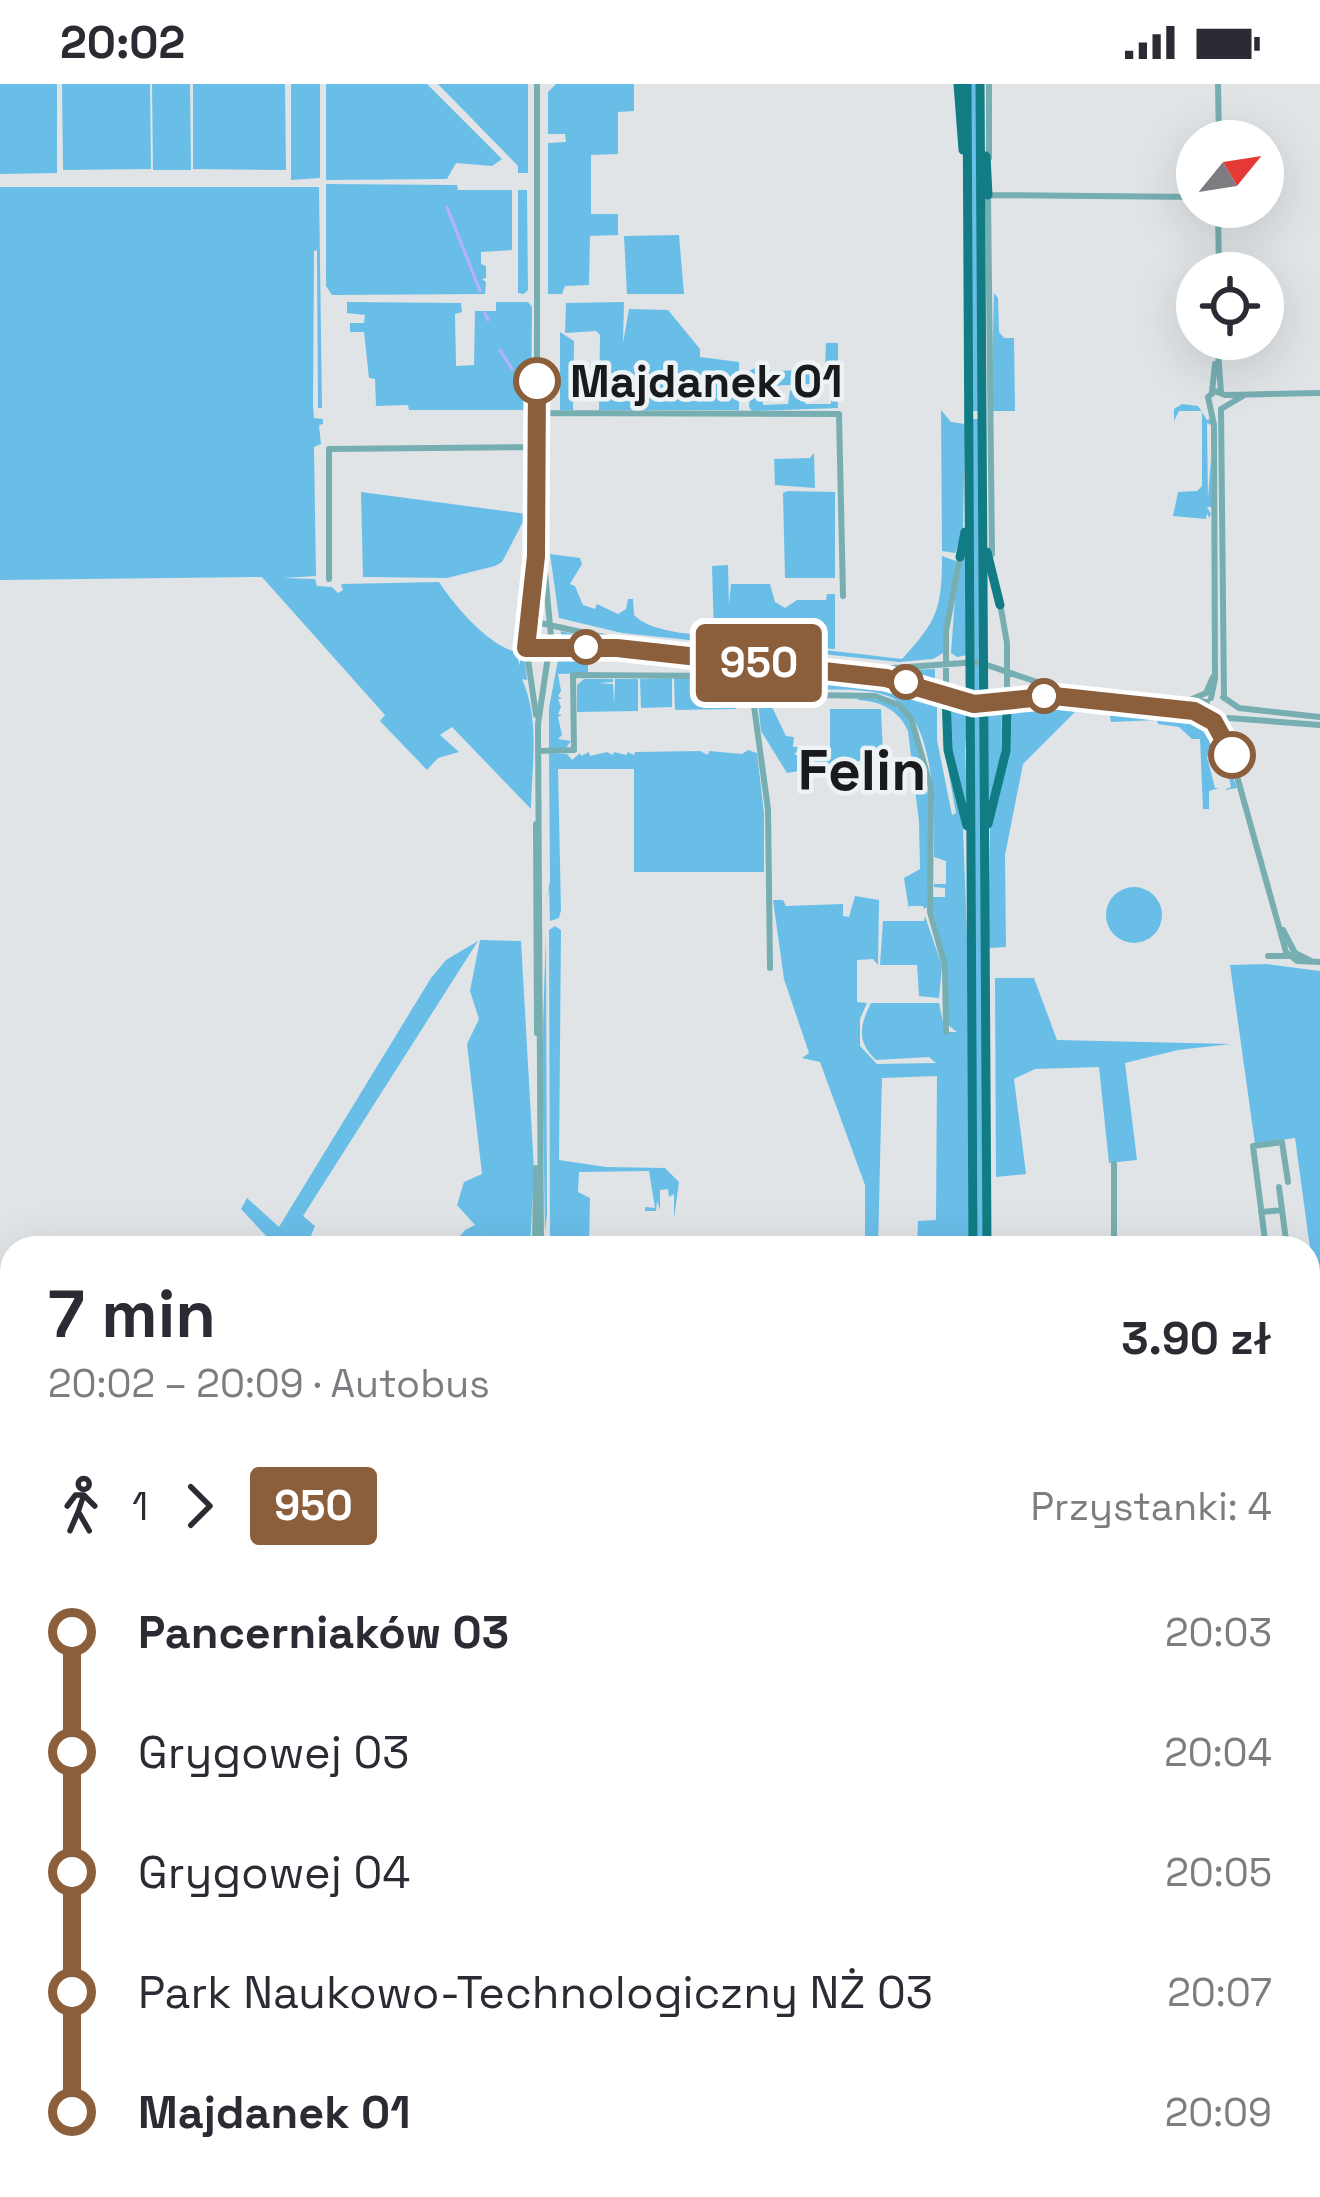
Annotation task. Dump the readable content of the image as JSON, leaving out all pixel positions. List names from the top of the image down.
{
  "districts": ["Felin"],
  "places": ["Majdanek 01"],
  "lines": ["bus line 950"],
  "north": "top right",
  "page": {
    "status": "20:02",
    "on_map": "950",
    "heading": ["7 min", "20:02 – 20:09 · Autobus", "3.90 zł"],
    "legs": ["1", "950", "Przystanki: 4"],
    "list": [
      {
        "name": "Pancerniaków 03",
        "value": "20:03"
      },
      {
        "name": "Grygowej 03",
        "value": "20:04"
      },
      {
        "name": "Grygowej 04",
        "value": "20:05"
      },
      {
        "name": "Park Naukowo-Technologiczny NŻ 03",
        "value": "20:07"
      },
      {
        "name": "Majdanek 01",
        "value": "20:09"
      }
    ]
  }
}
